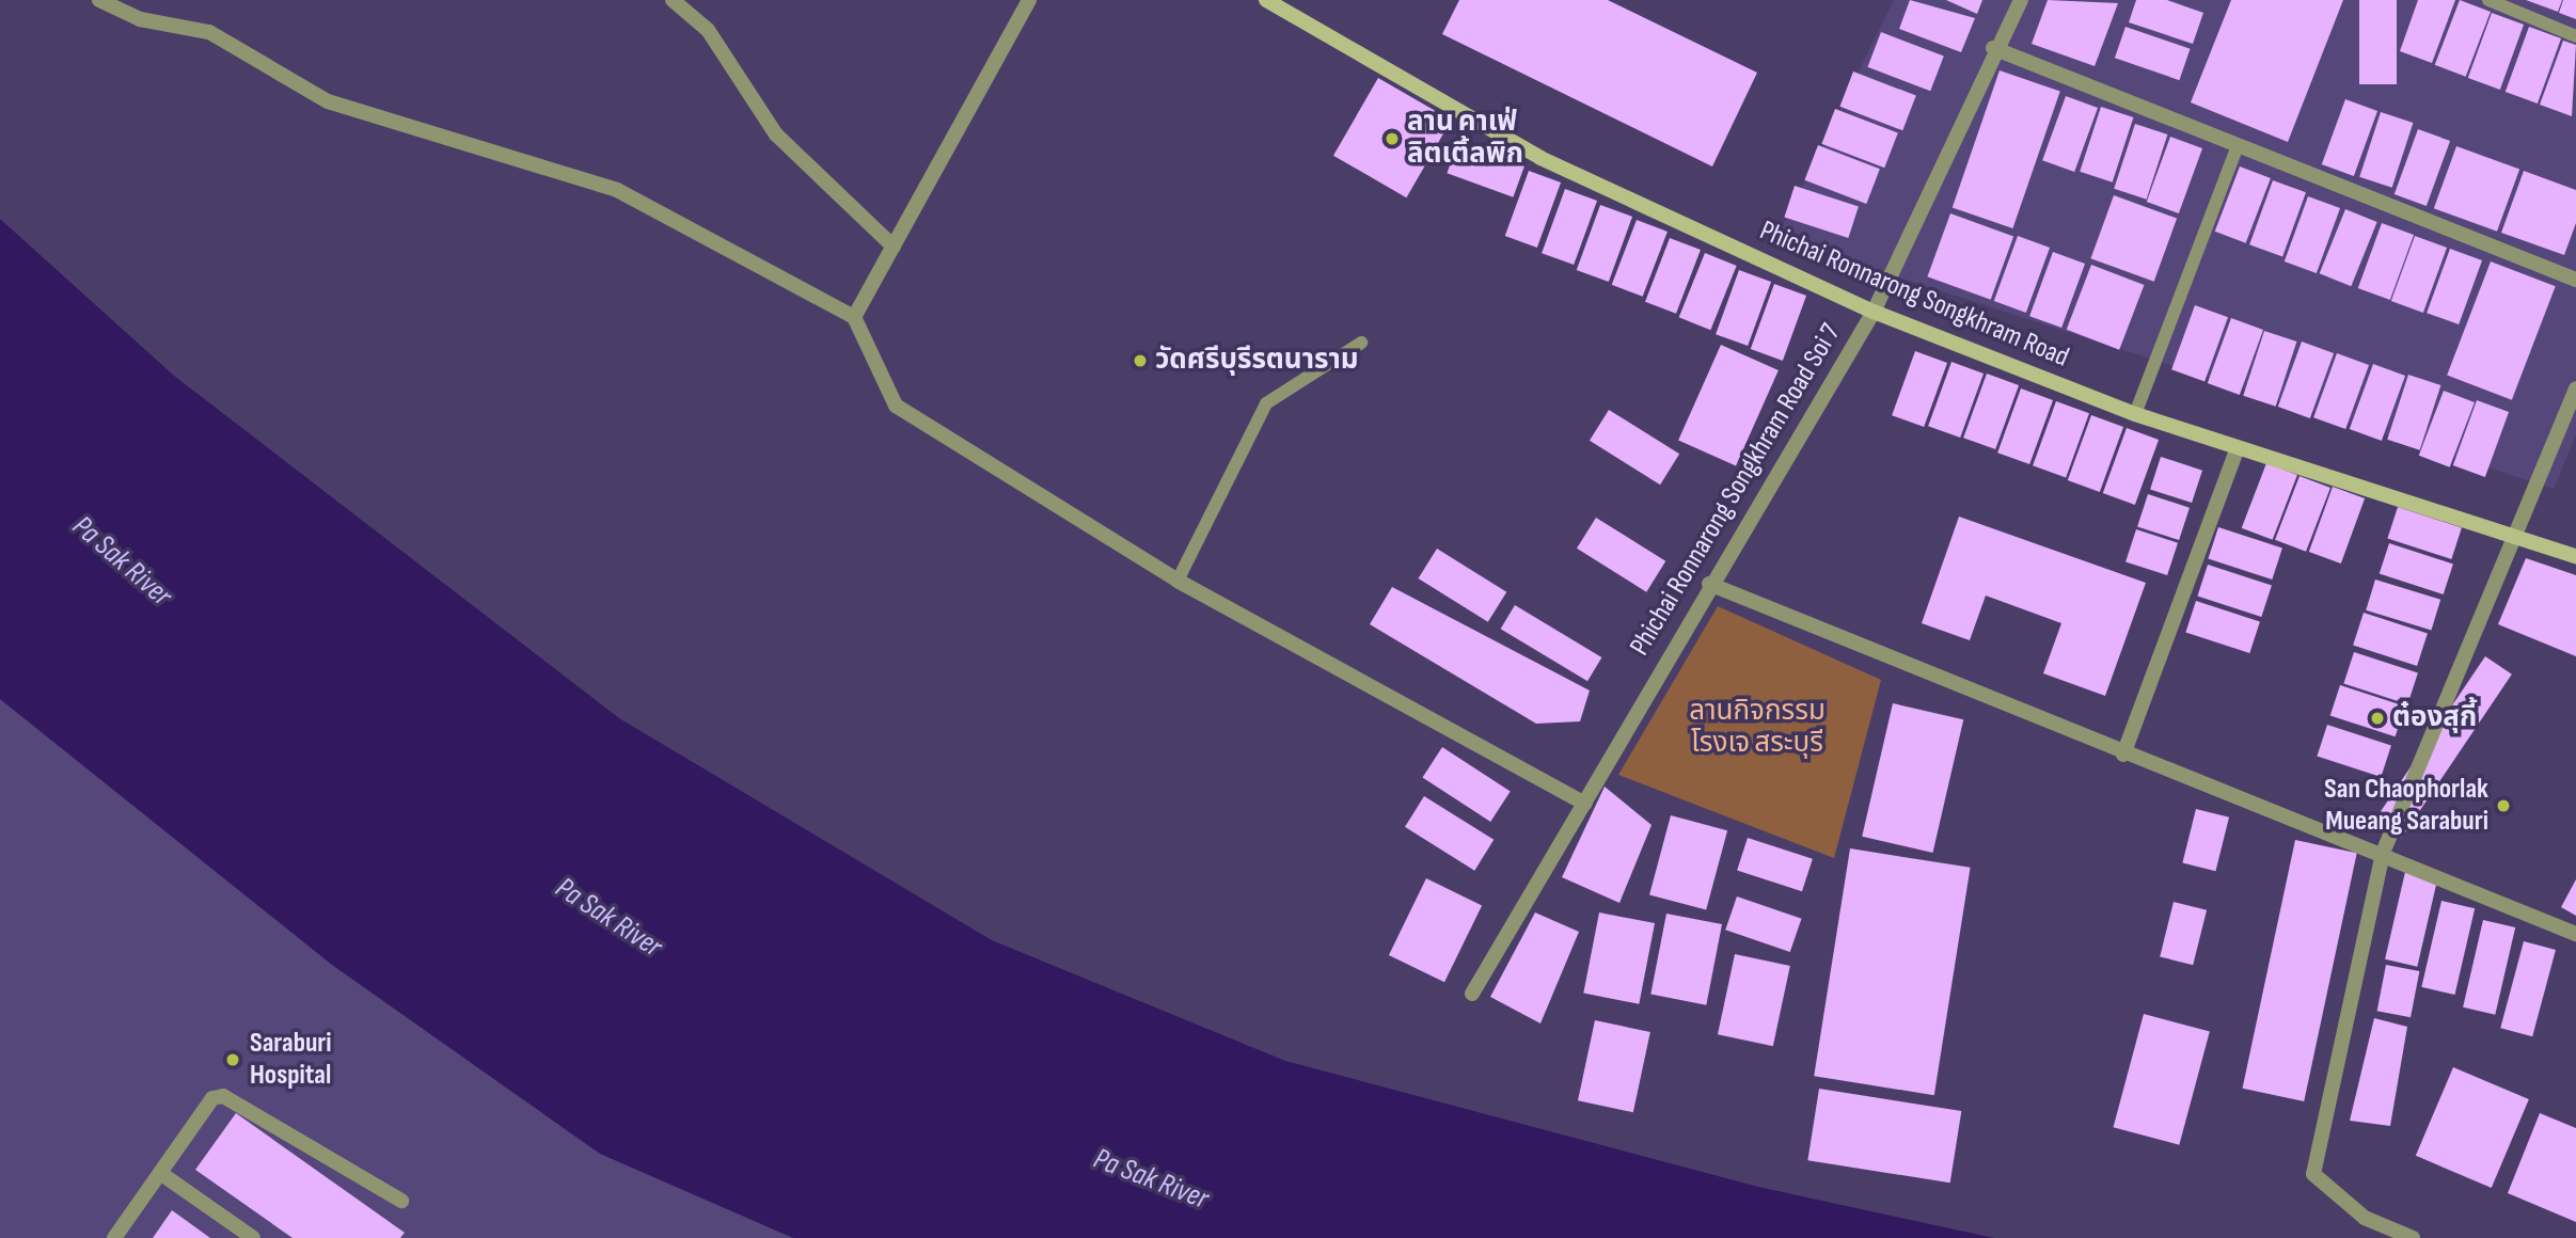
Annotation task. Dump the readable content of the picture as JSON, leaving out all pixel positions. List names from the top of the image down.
{
  "streets": {
    "street": ["Phichai Ronnarong Songkhram Road", "Phichai Ronnarong Songkhram Road Soi 7"]
  },
  "crossings": [
    ["Phichai Ronnarong Songkhram Road", "Phichai Ronnarong Songkhram Road Soi 7"]
  ],
  "water": ["Pa Sak River"],
  "parks": ["ลานกิจกรรม โรงเจ สระบุรี"],
  "places": [
    "ลาน คาเฟ่ ลิตเติ้ลพิก",
    "วัดศรีบุรีรตนาราม",
    "ต๋องสุกี้",
    "San Chaophorlak Mueang Saraburi",
    "Saraburi Hospital"
  ]
}
